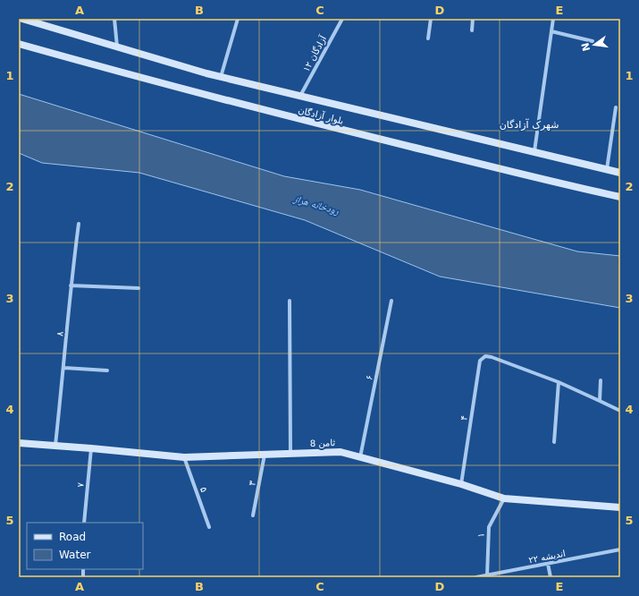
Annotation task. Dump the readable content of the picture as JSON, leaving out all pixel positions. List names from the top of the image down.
{
  "streets": {
    "main road": ["بلوار آزادگان", "ثامن 8"],
    "street": [
      "آزادگان ۱۲",
      "۸",
      "۶",
      "۴",
      "۳",
      "۷",
      "۵",
      "۱",
      "اندیشه ۲۲"
    ]
  },
  "crossings": [
    ["آزادگان ۱۲", "بلوار آزادگان"],
    ["۸", "ثامن 8"],
    ["۶", "ثامن 8"],
    ["۴", "ثامن 8"],
    ["ثامن 8", "۳"],
    ["ثامن 8", "۷"],
    ["ثامن 8", "۵"],
    ["ثامن 8", "۱"],
    ["۱", "اندیشه ۲۲"]
  ],
  "districts": ["شهرک آزادگان"],
  "water": ["رودخانه هراز"],
  "legend": ["Road", "Water"],
  "north": "left",
  "grid": {
    "columns": [
      "A",
      "B",
      "C",
      "D",
      "E"
    ],
    "rows": [
      "1",
      "2",
      "3",
      "4",
      "5"
    ]
  }
}
